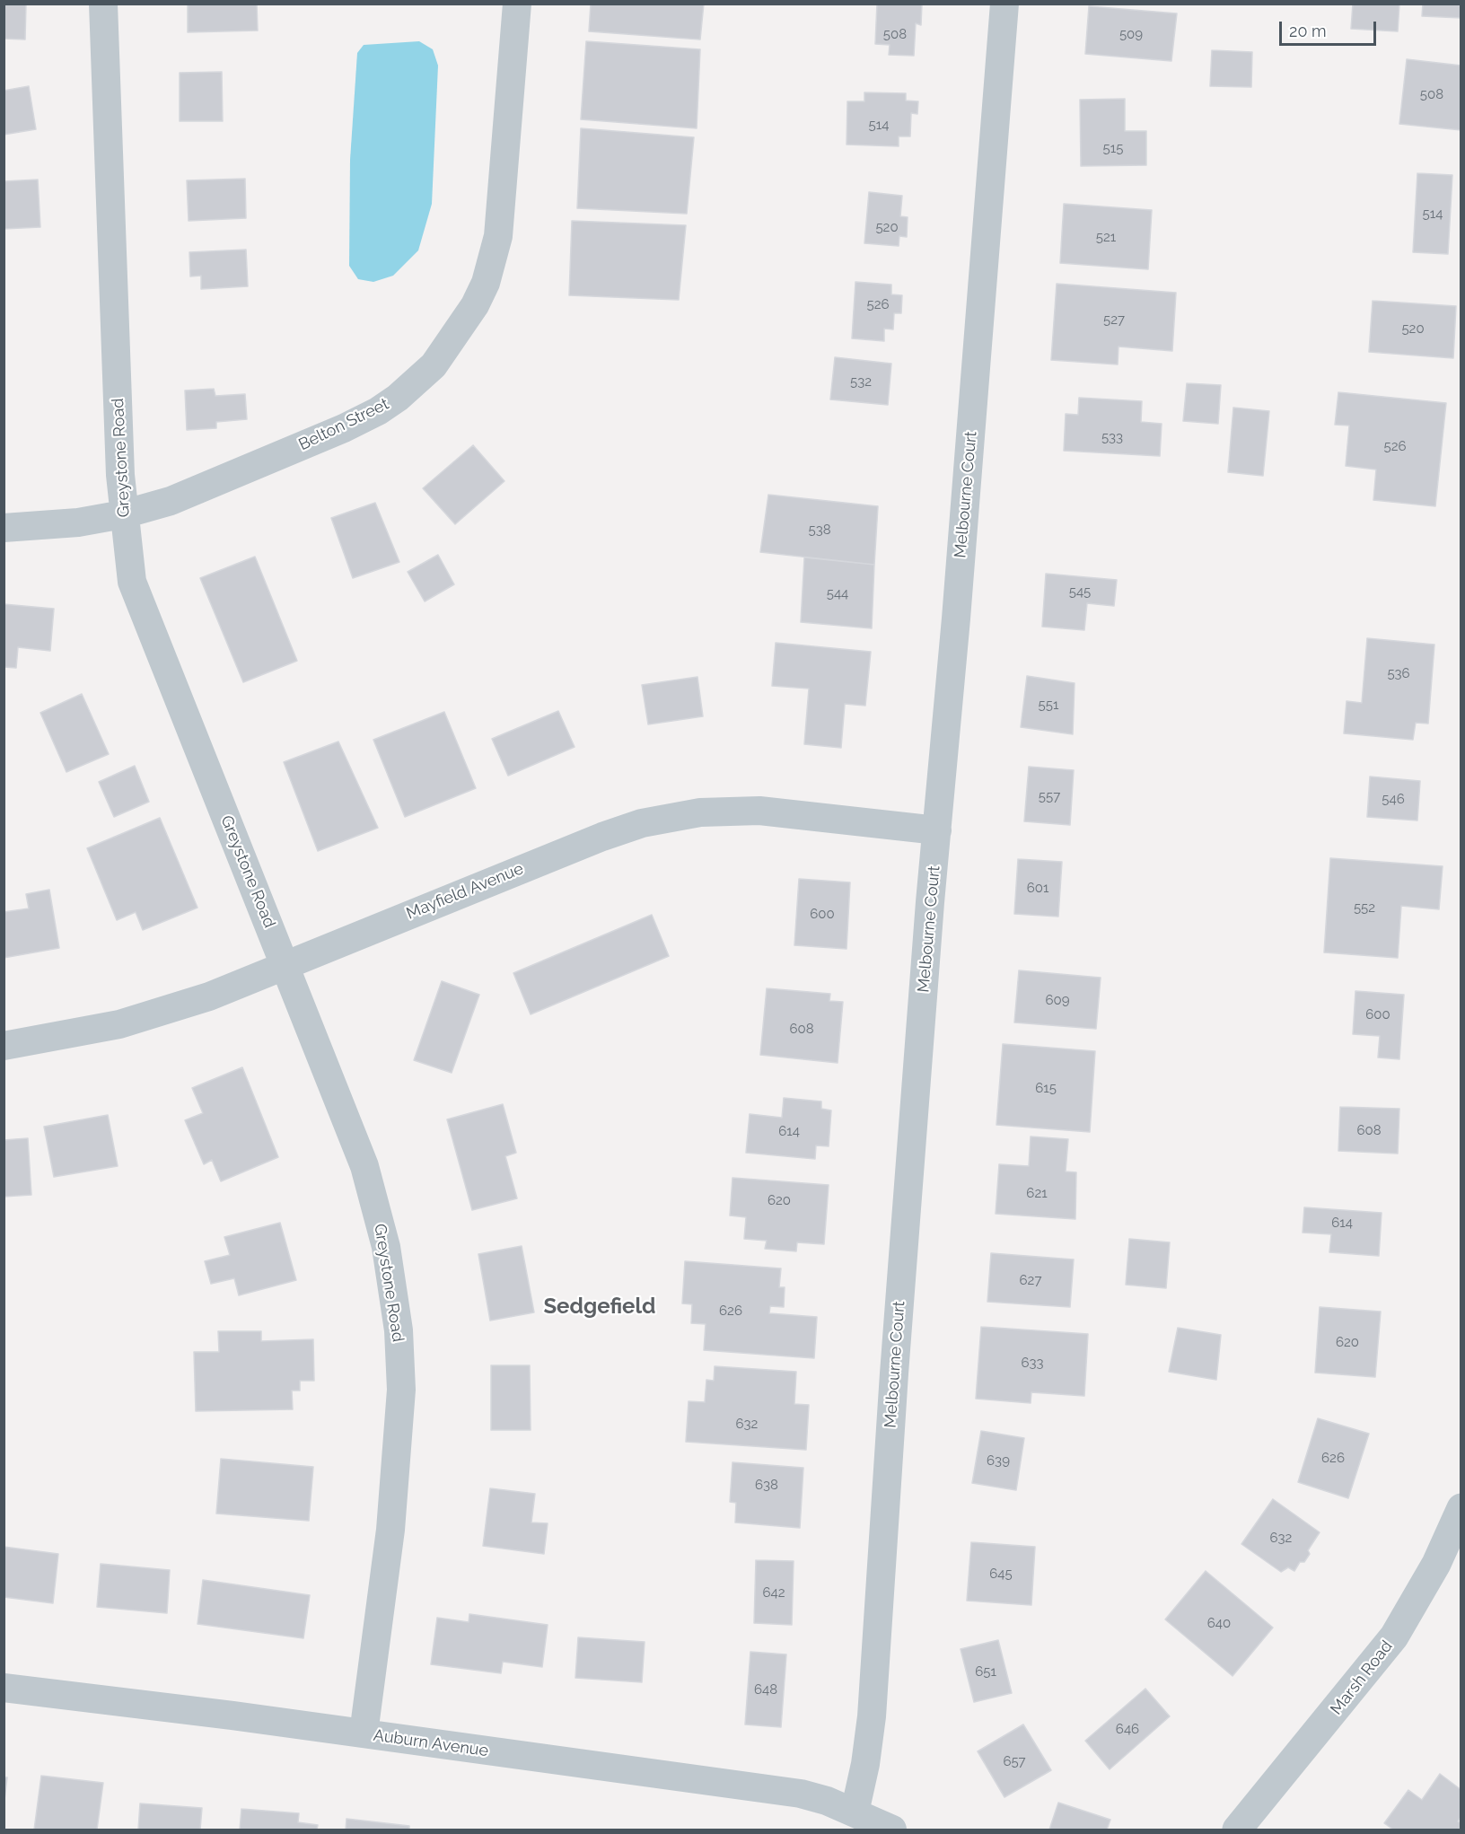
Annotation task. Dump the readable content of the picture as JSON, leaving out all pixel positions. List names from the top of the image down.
{
  "streets": {
    "street": [
      "Belton Street",
      "Greystone Road",
      "Melbourne Court",
      "Mayfield Avenue",
      "Marsh Road",
      "Auburn Avenue"
    ]
  },
  "crossings": [
    ["Belton Street", "Greystone Road"],
    ["Greystone Road", "Mayfield Avenue"],
    ["Greystone Road", "Auburn Avenue"],
    ["Melbourne Court", "Mayfield Avenue"],
    ["Melbourne Court", "Auburn Avenue"]
  ],
  "districts": ["Sedgefield"],
  "house_numbers": [
    "508",
    "509",
    "508",
    "514",
    "515",
    "514",
    "520",
    "521",
    "526",
    "527",
    "520",
    "532",
    "533",
    "526",
    "538",
    "545",
    "544",
    "536",
    "551",
    "557",
    "546",
    "601",
    "552",
    "600",
    "609",
    "600",
    "608",
    "615",
    "608",
    "614",
    "621",
    "620",
    "614",
    "627",
    "626",
    "620",
    "633",
    "632",
    "626",
    "639",
    "638",
    "632",
    "645",
    "642",
    "640",
    "651",
    "648",
    "646",
    "657"
  ],
  "scale_bar": "20 m"
}
